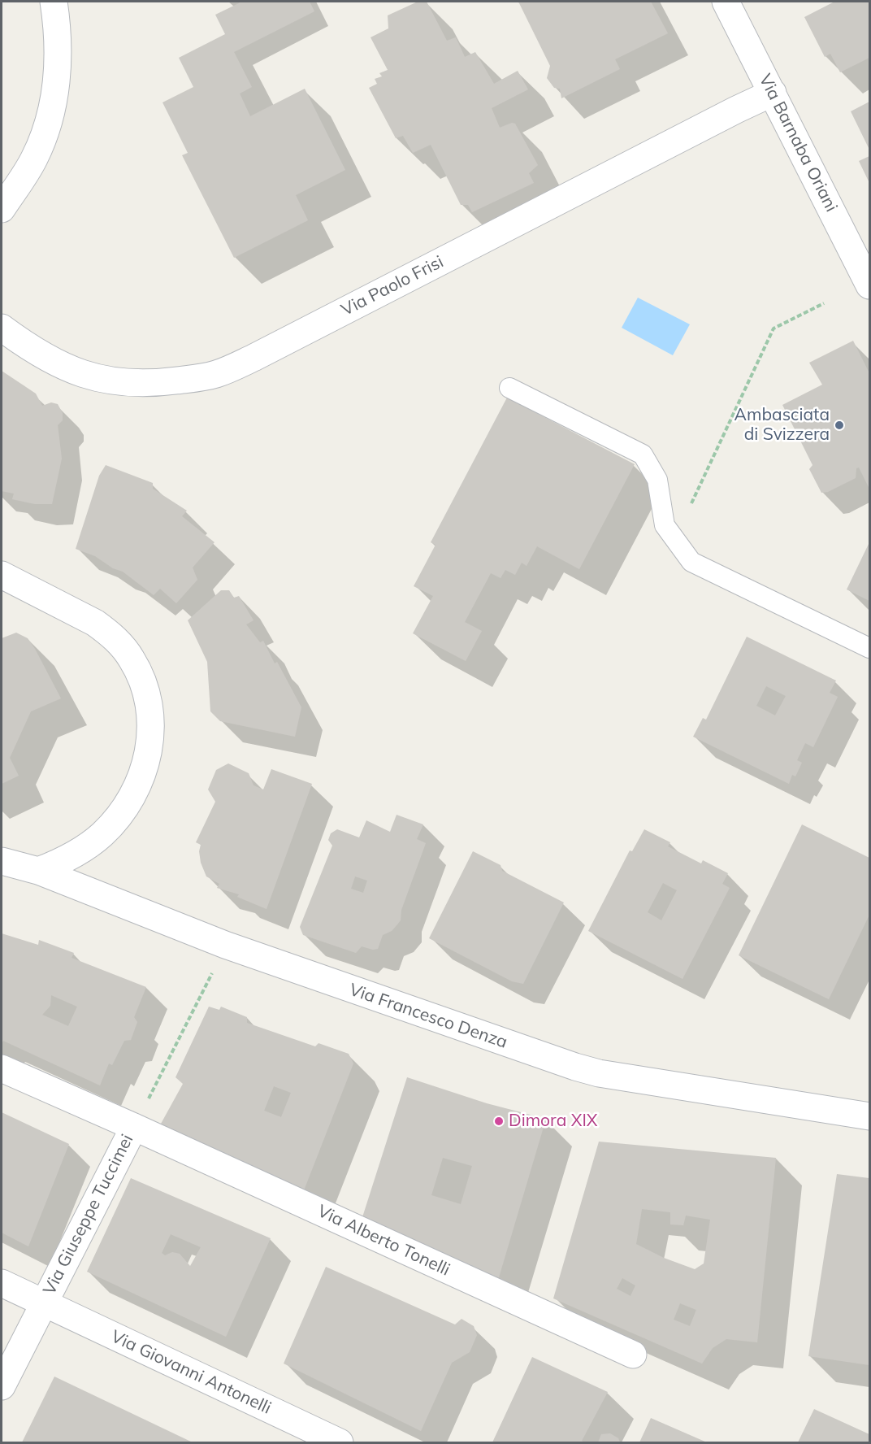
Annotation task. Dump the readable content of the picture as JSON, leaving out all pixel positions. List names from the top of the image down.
{
  "streets": {
    "street": [
      "Via Barnaba Oriani",
      "Via Paolo Frisi",
      "Via Francesco Denza",
      "Via Giuseppe Tuccimei",
      "Via Alberto Tonelli",
      "Via Giovanni Antonelli"
    ]
  },
  "crossings": [
    ["Via Barnaba Oriani", "Via Paolo Frisi"],
    ["Via Giuseppe Tuccimei", "Via Alberto Tonelli"],
    ["Via Giuseppe Tuccimei", "Via Giovanni Antonelli"]
  ],
  "places": ["Ambasciata di Svizzera", "Dimora XIX"]
}
